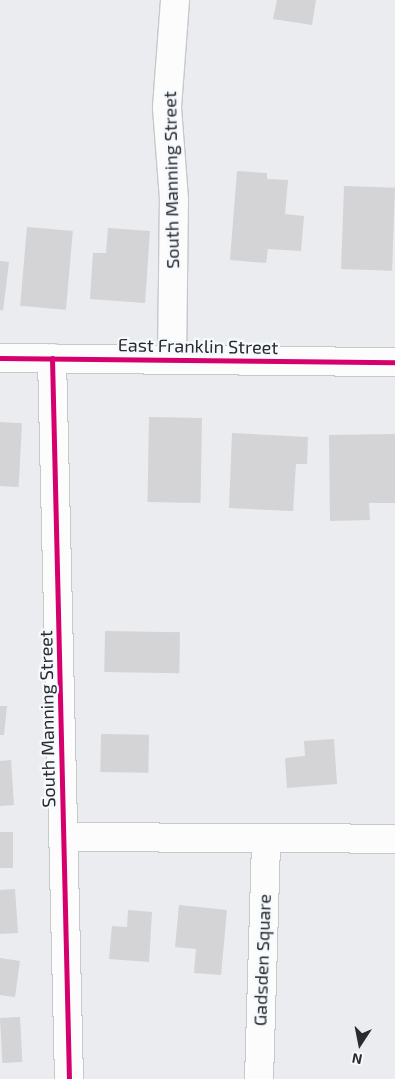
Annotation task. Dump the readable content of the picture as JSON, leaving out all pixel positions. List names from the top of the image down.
{
  "streets": {
    "street": ["South Manning Street", "East Franklin Street", "Gadsden Square"]
  },
  "crossings": [
    ["South Manning Street", "East Franklin Street"]
  ],
  "north": "bottom"
}
